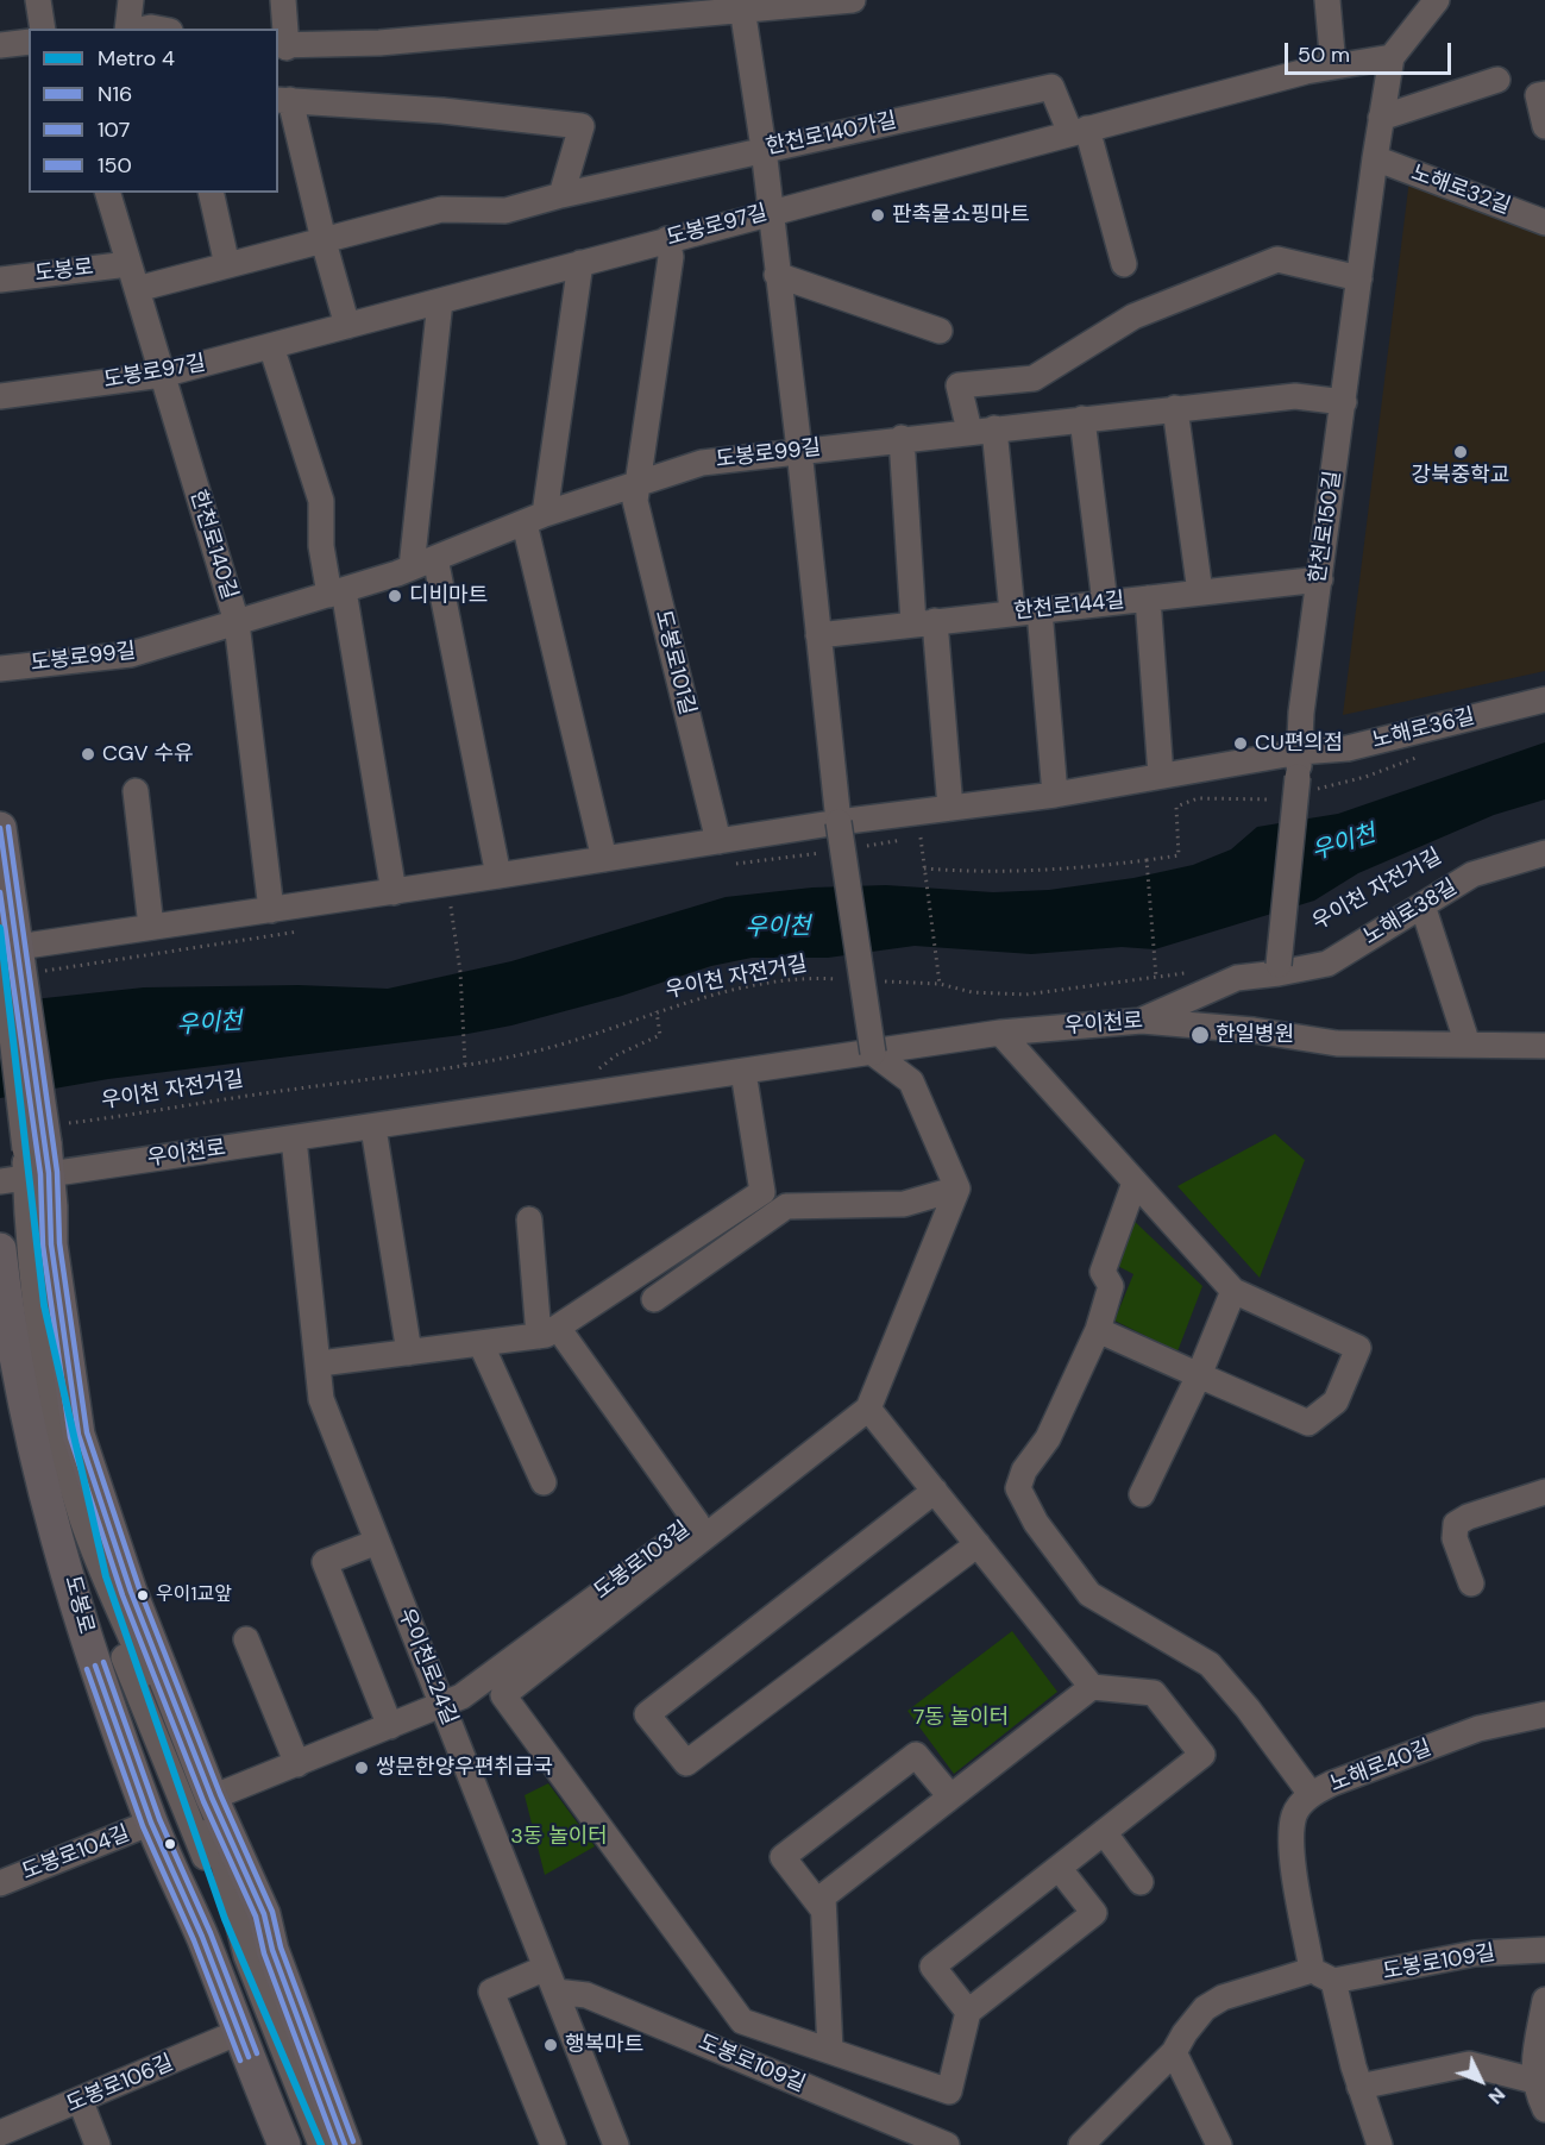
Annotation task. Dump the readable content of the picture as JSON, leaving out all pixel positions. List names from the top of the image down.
{
  "streets": {
    "main road": ["도봉로"],
    "street": [
      "한천로140가길",
      "노해로32길",
      "도봉로97길",
      "도봉로99길",
      "한천로150길",
      "한천로140길",
      "한천로144길",
      "도봉로101길",
      "노해로36길",
      "노해로38길",
      "우이천로",
      "도봉로103길",
      "우이천로24길",
      "노해로40길",
      "도봉로104길",
      "도봉로109길",
      "도봉로106길"
    ],
    "path": ["우이천 자전거길"]
  },
  "crossings": [
    ["한천로140가길", "도봉로97길"],
    ["한천로140가길", "한천로140길"],
    ["노해로32길", "한천로150길"],
    ["도봉로97길", "한천로150길"],
    ["도봉로97길", "한천로140길"],
    ["도봉로", "한천로140길"],
    ["도봉로", "도봉로104길"],
    ["도봉로", "도봉로106길"],
    ["도봉로99길", "한천로150길"],
    ["도봉로99길", "한천로140길"],
    ["도봉로99길", "도봉로101길"],
    ["한천로150길", "한천로144길"],
    ["한천로150길", "노해로36길"],
    ["한천로150길", "노해로38길"],
    ["우이천 자전거길", "우이천로"],
    ["우이천로", "우이천로24길"],
    ["도봉로103길", "우이천로24길"],
    ["우이천로24길", "도봉로109길"],
    ["노해로40길", "도봉로109길"]
  ],
  "water": ["우이천"],
  "parks": ["7동 놀이터", "3동 놀이터"],
  "places": [
    "판촉물쇼핑마트",
    "강북중학교",
    "디비마트",
    "CU편의점",
    "CGV 수유",
    "한일병원",
    "우이1교앞",
    "쌍문한양우편취급국",
    "행복마트"
  ],
  "lines": [
    "transit line 150",
    "transit line N16",
    "transit line 107",
    "metro line 4"
  ],
  "legend": [
    "Metro 4",
    "N16",
    "107",
    "150"
  ],
  "scale_bar": "50 m",
  "north": "bottom right"
}
